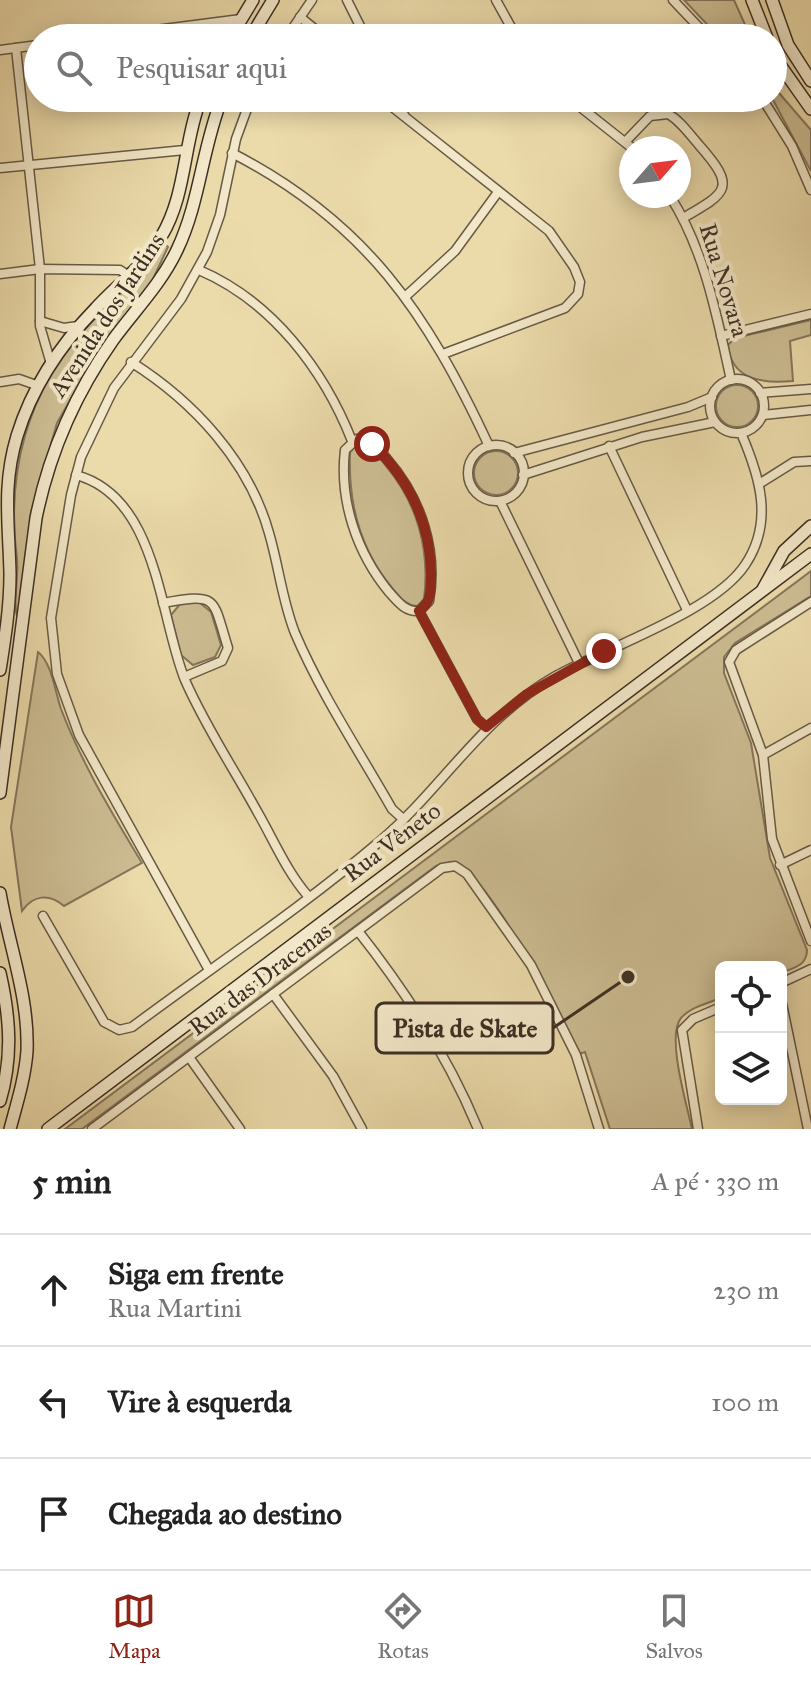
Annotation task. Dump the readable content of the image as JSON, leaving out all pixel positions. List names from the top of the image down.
{
  "streets": {
    "street": [
      "Rua Novara",
      "Avenida dos Jardins",
      "Rua Vêneto",
      "Rua das Dracenas"
    ]
  },
  "places": ["Pista de Skate"],
  "north": "top right",
  "page": {
    "search": "Pesquisar aqui",
    "heading": ["5 min", "A pé · 330 m"],
    "list": [
      ["Siga em frente", "Rua Martini", "230 m"],
      ["Vire à esquerda", "100 m"],
      "Chegada ao destino"
    ],
    "nav": ["Mapa", "Rotas", "Salvos"]
  }
}
